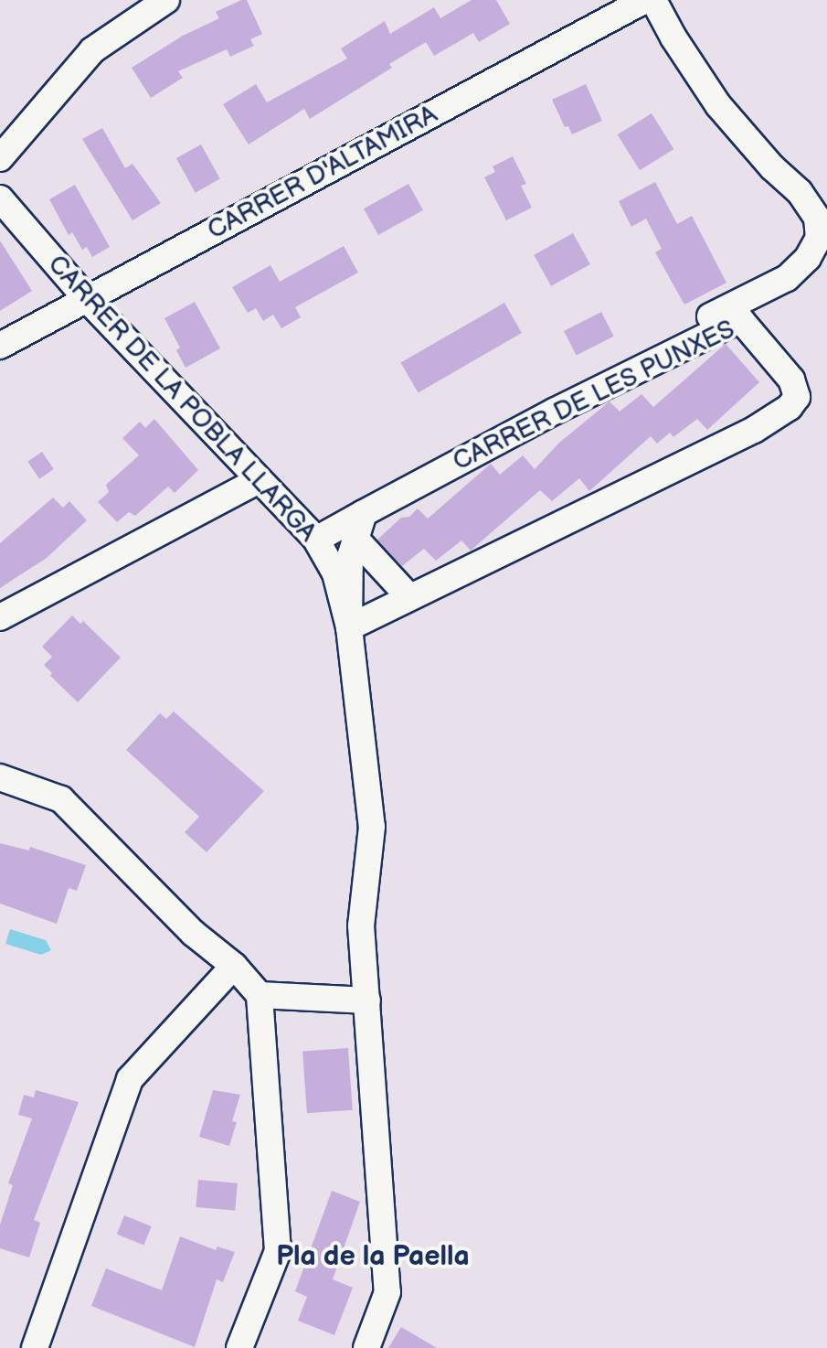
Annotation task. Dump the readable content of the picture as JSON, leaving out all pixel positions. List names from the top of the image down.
{
  "streets": {
    "street": ["CARRER D'ALTAMIRA", "CARRER DE LES PUNXES", "CARRER DE LA POBLA LLARGA"]
  },
  "crossings": [
    ["CARRER D'ALTAMIRA", "CARRER DE LA POBLA LLARGA"],
    ["CARRER DE LES PUNXES", "CARRER DE LA POBLA LLARGA"]
  ],
  "districts": ["Pla de la Paella"]
}
